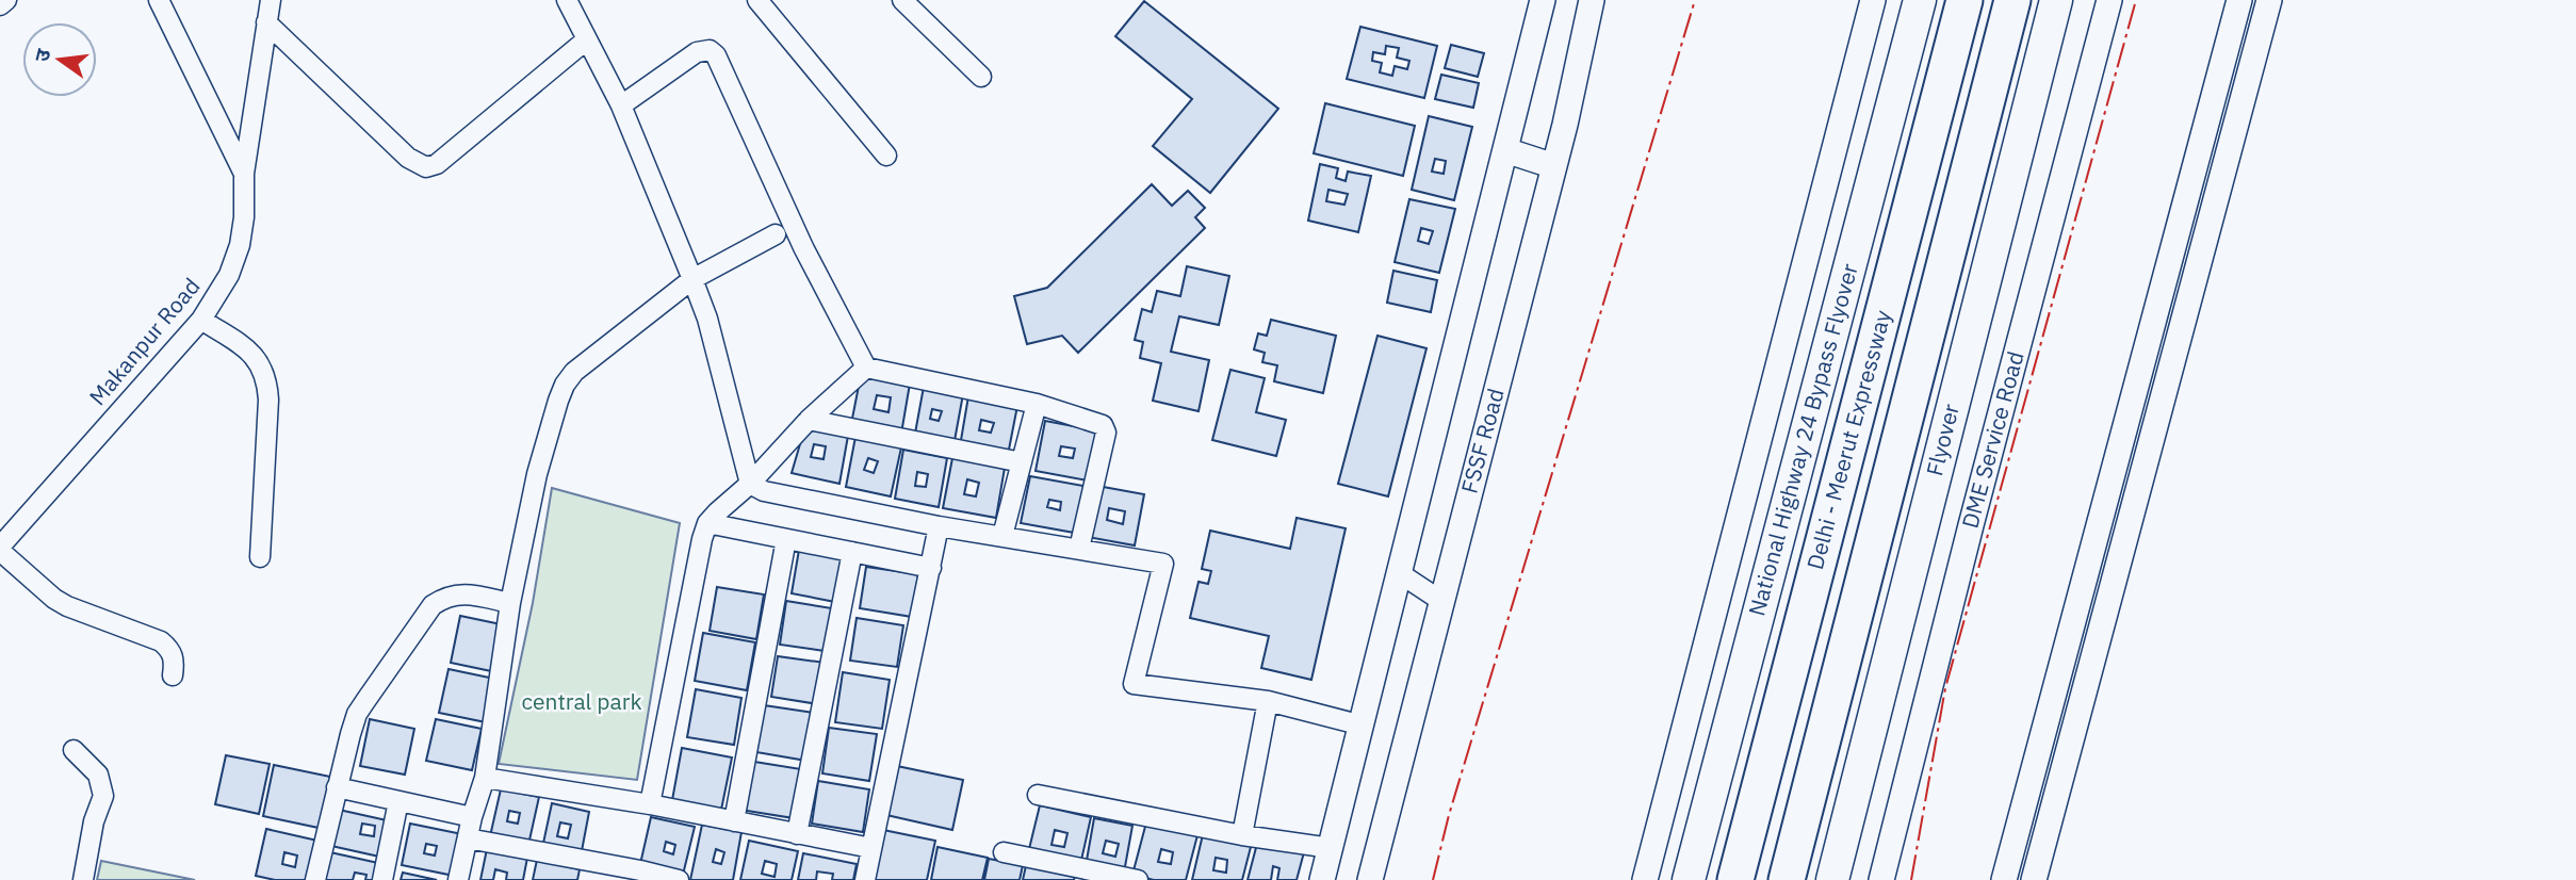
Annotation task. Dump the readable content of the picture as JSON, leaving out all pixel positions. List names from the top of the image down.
{
  "streets": {
    "highway": ["National Highway 24 Bypass Flyover", "Delhi - Meerut Expressway", "Flyover"],
    "street": ["Makanpur Road", "DME Service Road", "FSSF Road"]
  },
  "parks": ["central park"],
  "north": "left"
}
